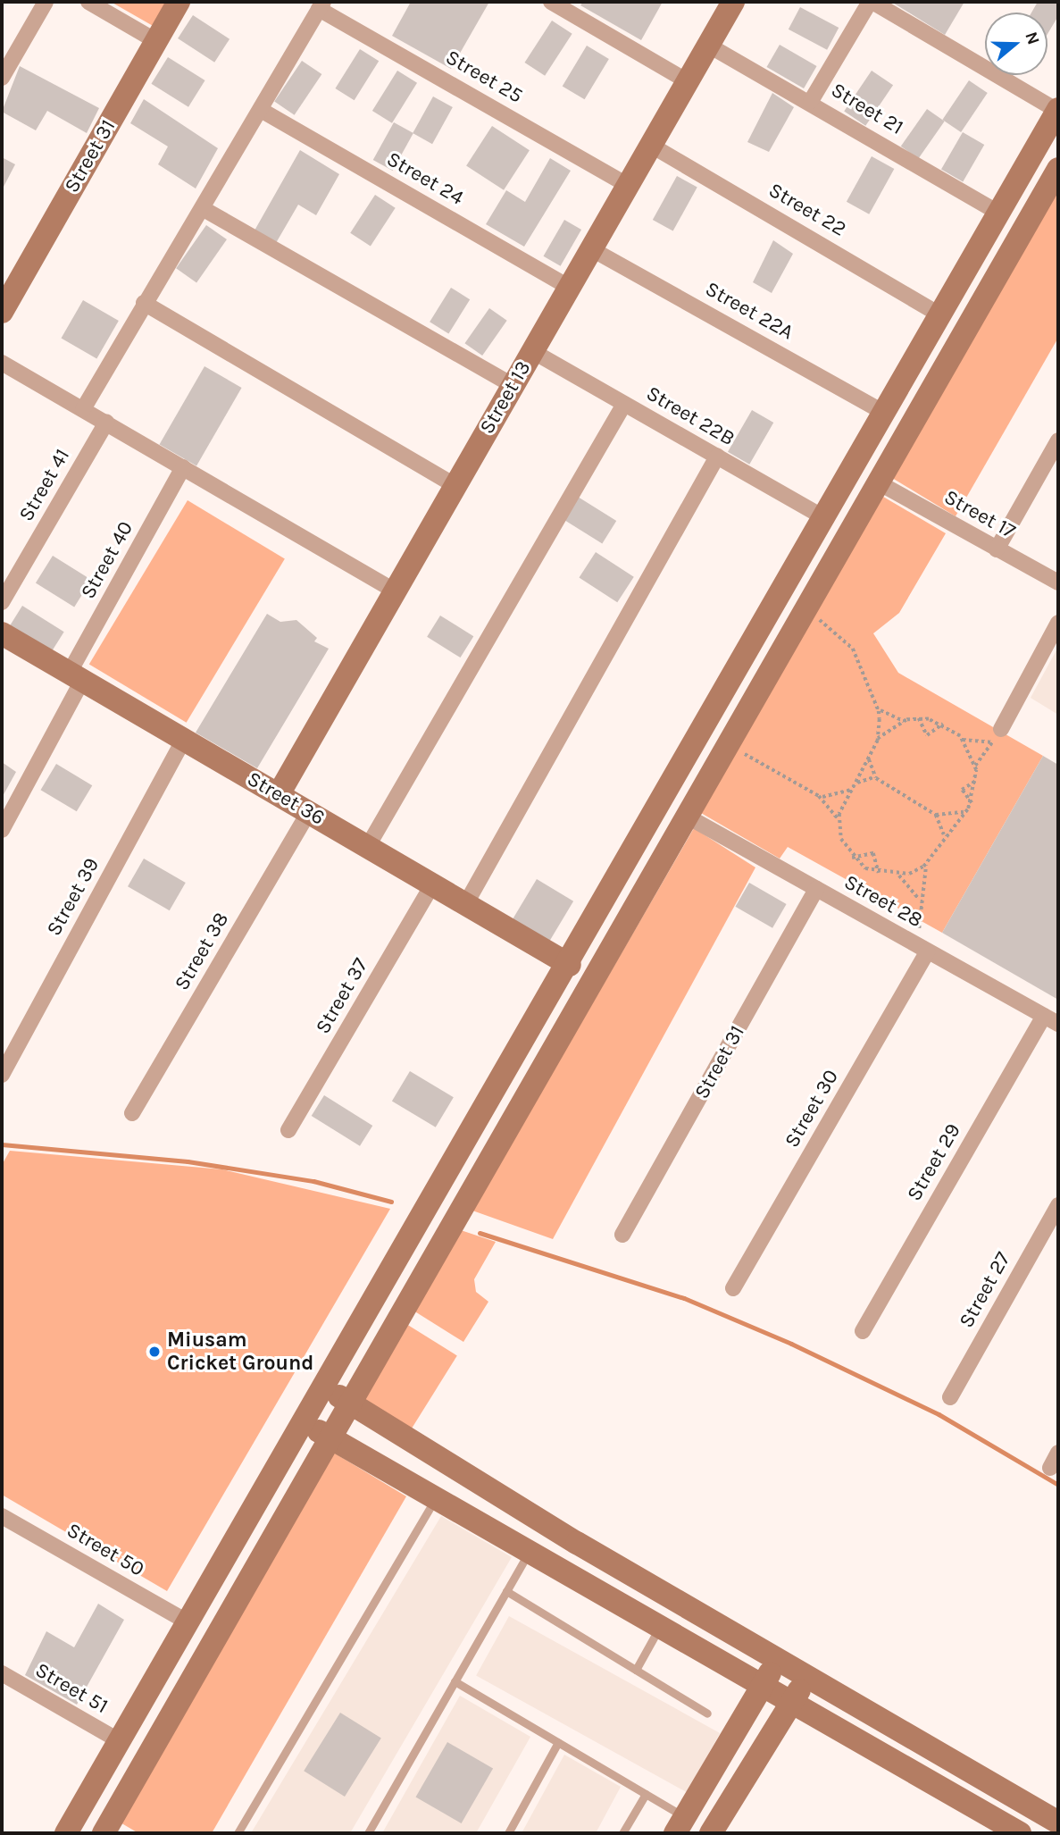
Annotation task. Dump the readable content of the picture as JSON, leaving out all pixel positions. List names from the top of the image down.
{
  "streets": {
    "street": [
      "Street 25",
      "Street 21",
      "Street 31",
      "Street 24",
      "Street 22",
      "Street 22A",
      "Street 13",
      "Street 22B",
      "Street 41",
      "Street 17",
      "Street 40",
      "Street 36",
      "Street 39",
      "Street 28",
      "Street 38",
      "Street 37",
      "Street 30",
      "Street 29",
      "Street 27",
      "Street 50",
      "Street 51"
    ]
  },
  "crossings": [
    ["Street 25", "Street 13"],
    ["Street 21", "Street 13"],
    ["Street 31", "Street 28"],
    ["Street 24", "Street 13"],
    ["Street 22", "Street 13"],
    ["Street 22A", "Street 13"],
    ["Street 13", "Street 22B"],
    ["Street 13", "Street 36"],
    ["Street 40", "Street 36"],
    ["Street 36", "Street 39"],
    ["Street 36", "Street 38"],
    ["Street 36", "Street 37"],
    ["Street 28", "Street 30"],
    ["Street 28", "Street 29"]
  ],
  "places": ["Miusam Cricket Ground"],
  "north": "right"
}
